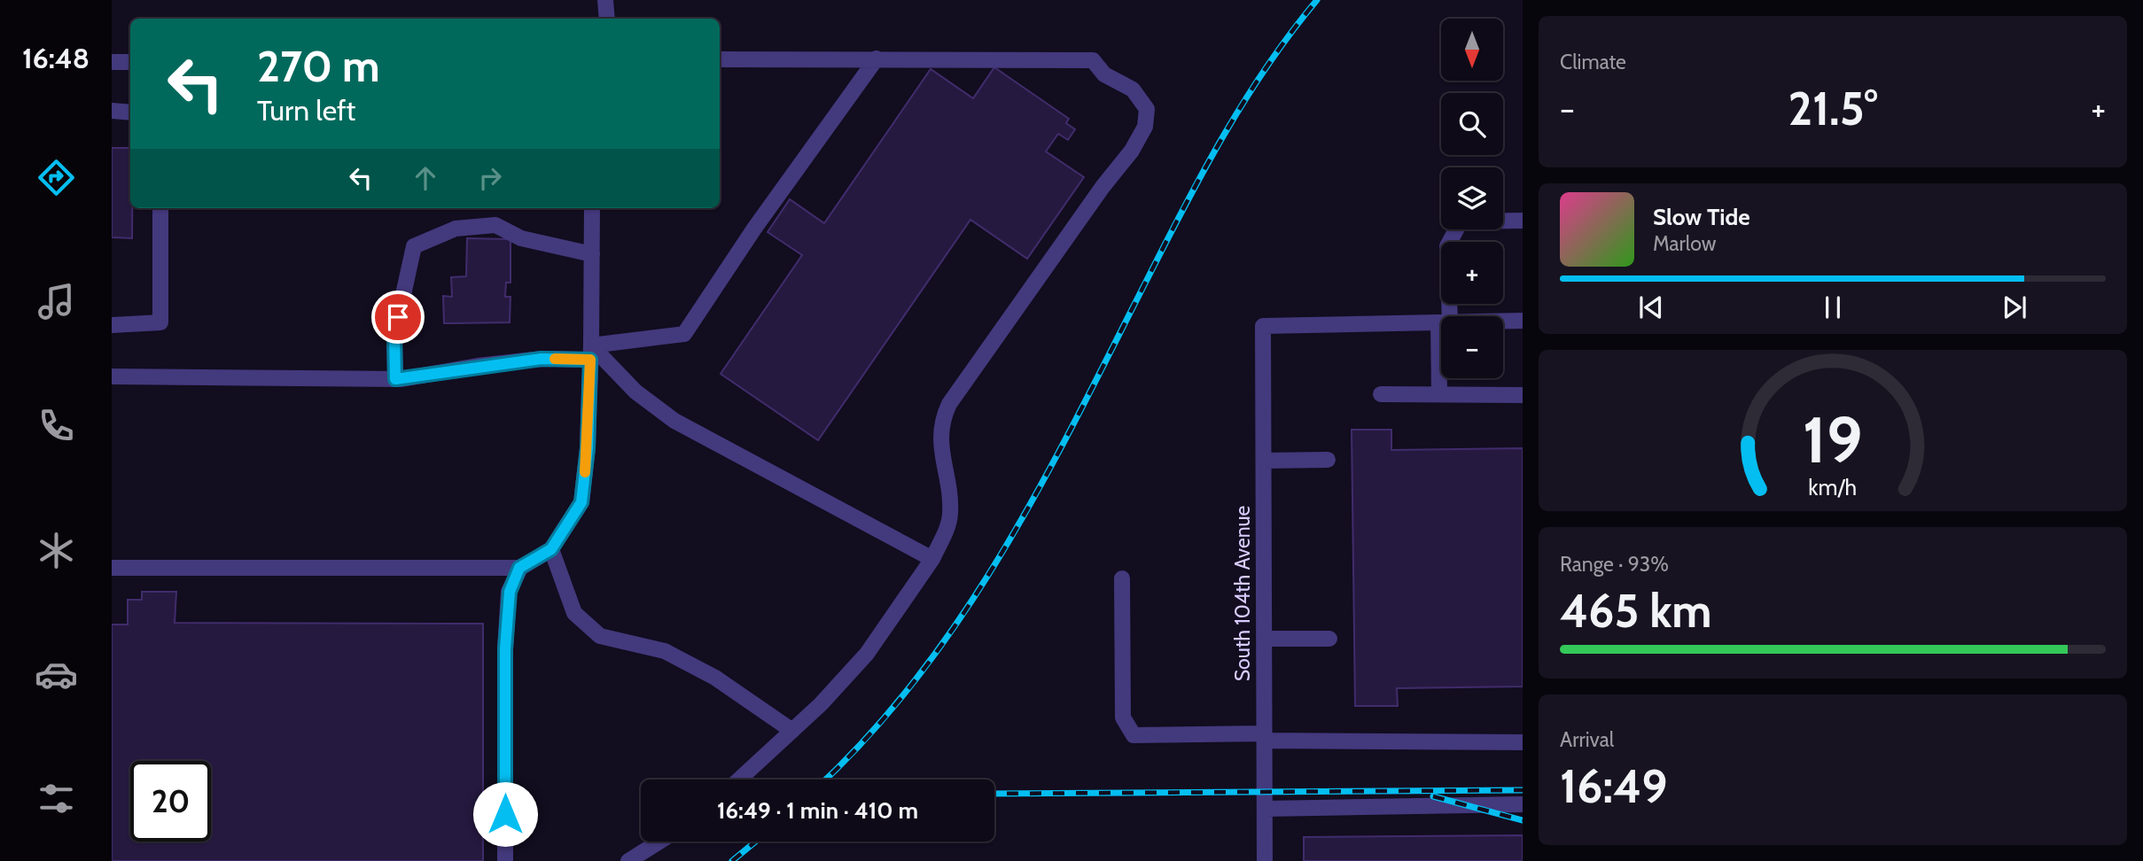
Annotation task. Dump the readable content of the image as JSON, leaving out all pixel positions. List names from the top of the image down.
{
  "streets": {
    "street": ["South 104th Avenue"]
  },
  "north": "bottom",
  "page": {
    "tabs": "16:48",
    "tile": [
      "Climate",
      ["Range · 93%", "465 km"],
      ["Arrival", "16:49"]
    ],
    "map_buttons": ["+", "−"],
    "turn": ["270 m", "Turn left"],
    "heat": ["−", "21.5°", "+"],
    "song": ["Slow Tide", "Marlow"],
    "limit": "20",
    "trip": "16:49 · 1 min · 410 m",
    "gauge": ["19", "km/h"]
  }
}
